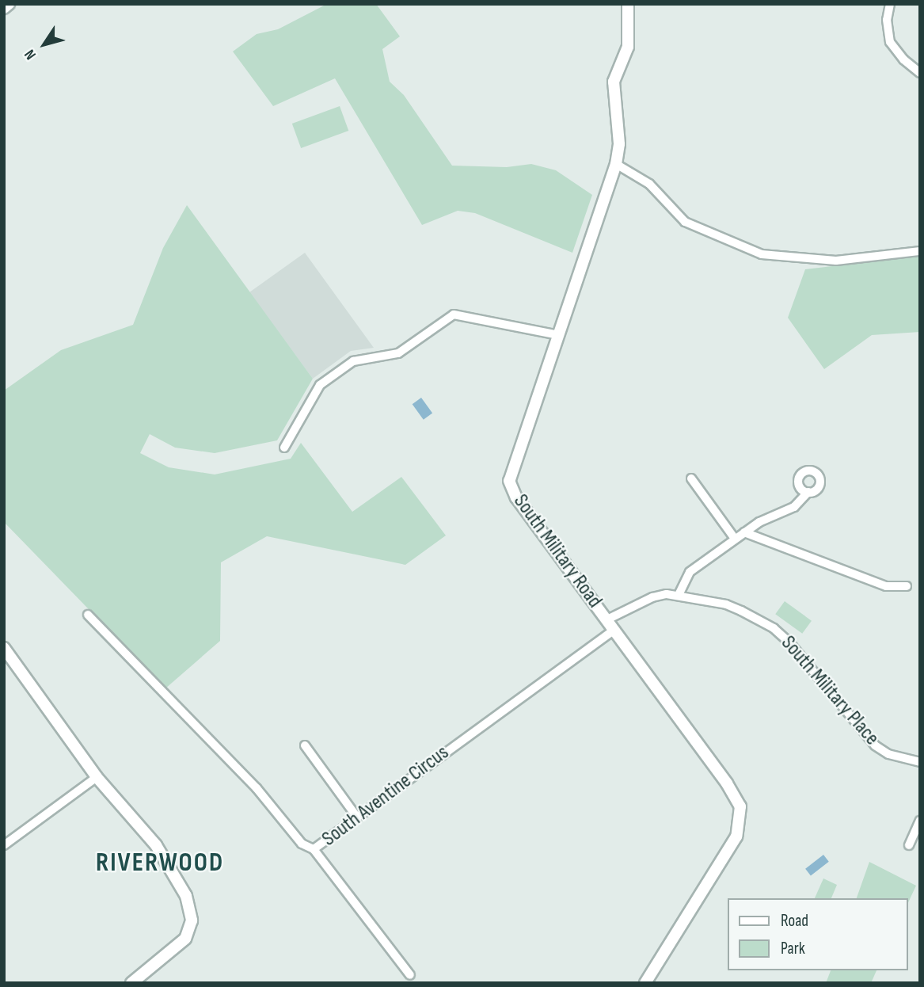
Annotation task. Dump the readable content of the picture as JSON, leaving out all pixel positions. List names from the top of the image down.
{
  "streets": {
    "street": ["South Military Road", "South Military Place", "South Aventine Circus"]
  },
  "crossings": [
    ["South Military Road", "South Military Place"],
    ["South Military Road", "South Aventine Circus"]
  ],
  "districts": ["RIVERWOOD"],
  "legend": ["Road", "Park"],
  "north": "bottom left"
}
